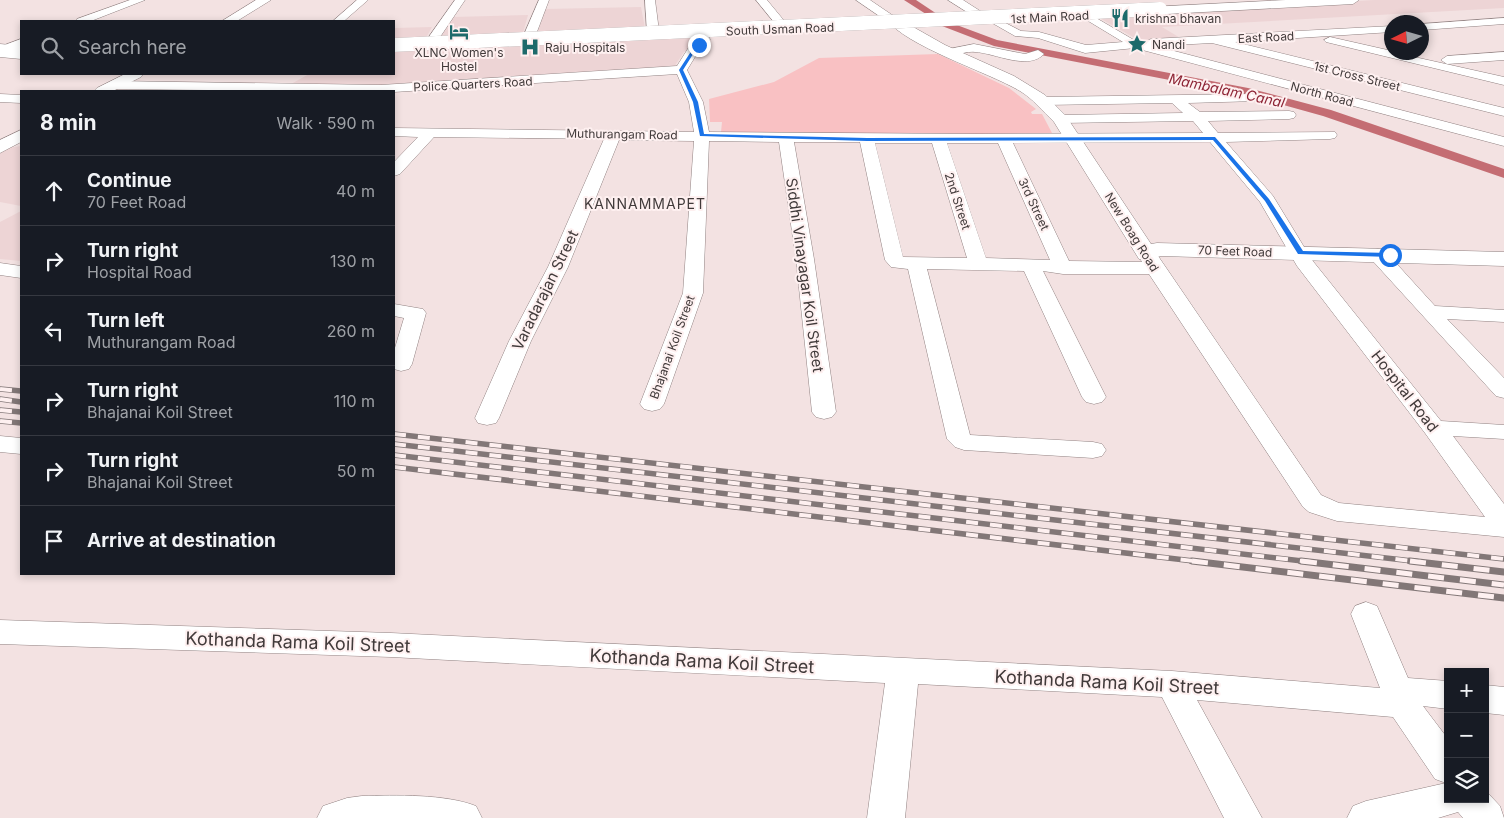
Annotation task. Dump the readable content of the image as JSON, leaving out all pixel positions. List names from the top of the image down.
{
  "streets": {
    "main road": ["1st Main Road", "South Usman Road", "New Boag Road"],
    "street": [
      "East Road",
      "1st Cross Street",
      "Police Quarters Road",
      "North Road",
      "Muthurangam Road",
      "2nd Street",
      "3rd Street",
      "Siddhi Vinayagar Koil Street",
      "Varadarajan Street",
      "Bhajanai Koil Street",
      "Hospital Road",
      "Kothanda Rama Koil Street"
    ]
  },
  "crossings": [
    ["1st Main Road", "North Road"],
    ["South Usman Road", "New Boag Road"],
    ["East Road", "1st Cross Street"],
    ["East Road", "North Road"],
    ["Police Quarters Road", "Bhajanai Koil Street"],
    ["Muthurangam Road", "2nd Street"],
    ["Muthurangam Road", "3rd Street"],
    ["Muthurangam Road", "New Boag Road"],
    ["Muthurangam Road", "Siddhi Vinayagar Koil Street"],
    ["Muthurangam Road", "Varadarajan Street"],
    ["Muthurangam Road", "Bhajanai Koil Street"],
    ["Muthurangam Road", "Hospital Road"]
  ],
  "districts": ["KANNAMMAPET"],
  "water": ["Mambalam Canal"],
  "places": {
    "restaurant": ["krishna bhavan"],
    "hotel": ["XLNC Women's Hostel"],
    "place": ["Nandi"],
    "hospital": ["Raju Hospitals"]
  },
  "north": "left",
  "page": {
    "search": "Search here",
    "heading": ["8 min", "Walk · 590 m"],
    "list": [
      ["Continue", "70 Feet Road", "40 m"],
      ["Turn right", "Hospital Road", "130 m"],
      ["Turn left", "Muthurangam Road", "260 m"],
      ["Turn right", "Bhajanai Koil Street", "110 m"],
      ["Turn right", "Bhajanai Koil Street", "50 m"],
      "Arrive at destination"
    ],
    "map_buttons": ["+", "−"]
  }
}
